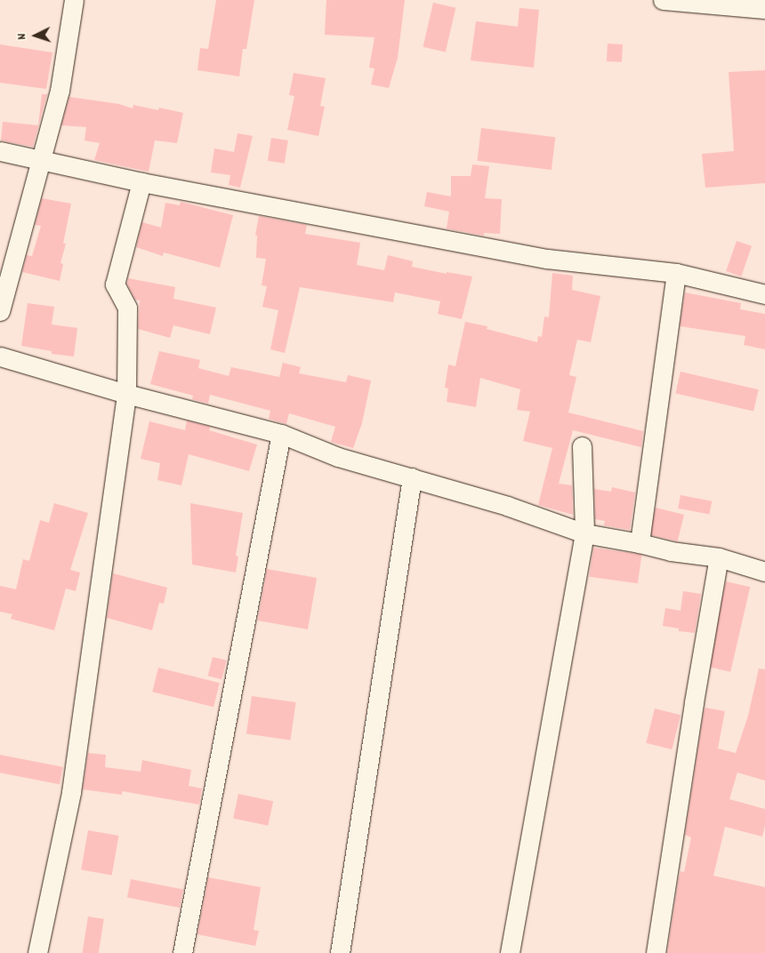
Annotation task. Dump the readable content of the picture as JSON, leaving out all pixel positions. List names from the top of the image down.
{
  "north": "left"
}
